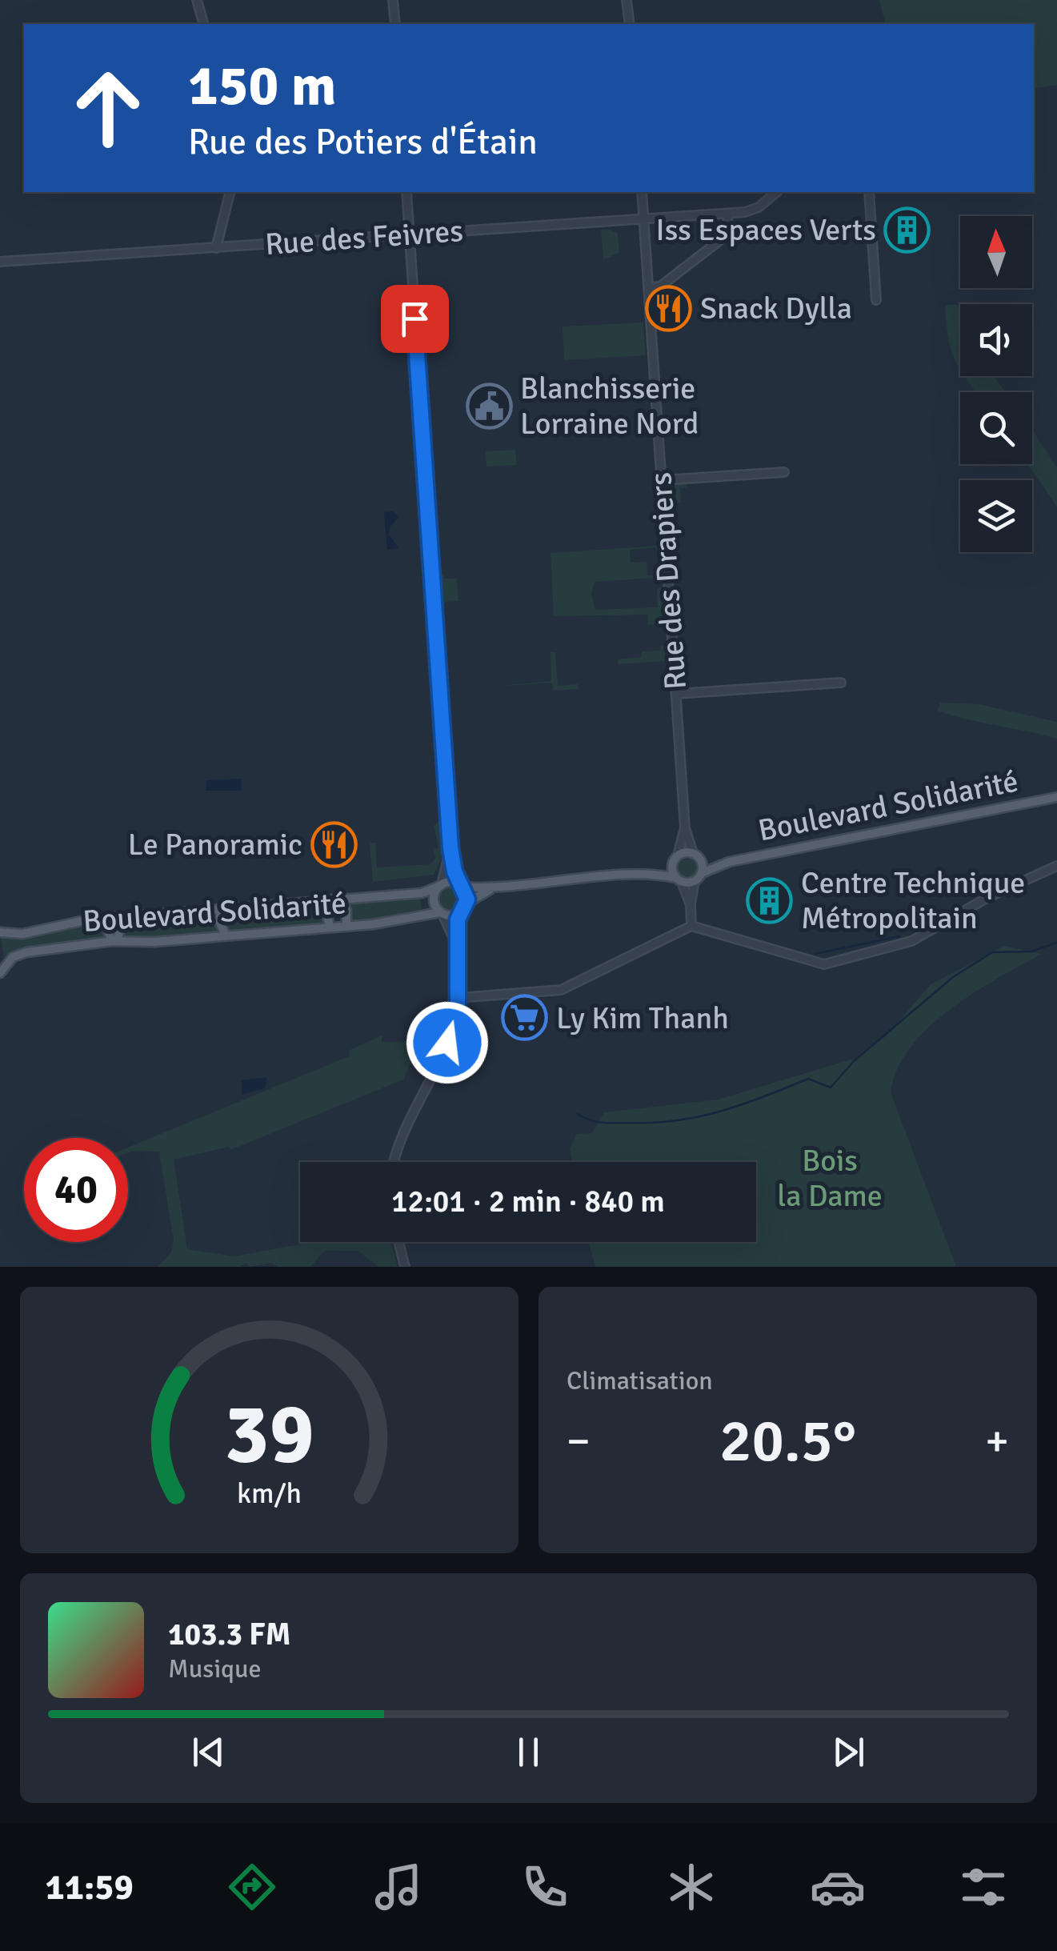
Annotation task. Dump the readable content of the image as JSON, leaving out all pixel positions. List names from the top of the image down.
{
  "streets": {
    "main road": ["Boulevard Solidarité"],
    "street": ["Rue des Feivres", "Rue des Drapiers"]
  },
  "crossings": [
    ["Rue des Feivres", "Rue des Drapiers"],
    ["Rue des Drapiers", "Boulevard Solidarité"]
  ],
  "parks": ["Bois la Dame"],
  "places": {
    "building": ["Iss Espaces Verts", "Centre Technique Métropolitain"],
    "restaurant": ["Snack Dylla", "Le Panoramic"],
    "public building": ["Blanchisserie Lorraine Nord"],
    "supermarket": ["Ly Kim Thanh"]
  },
  "north": "top",
  "page": {
    "turn": ["150 m", "Rue des Potiers d'Étain"],
    "limit": "40",
    "trip": "12:01 · 2 min · 840 m",
    "tile": "Climatisation",
    "heat": ["−", "20.5°", "+"],
    "song": ["103.3 FM", "Musique"],
    "tabs": "11:59",
    "gauge": ["39", "km/h"]
  }
}
